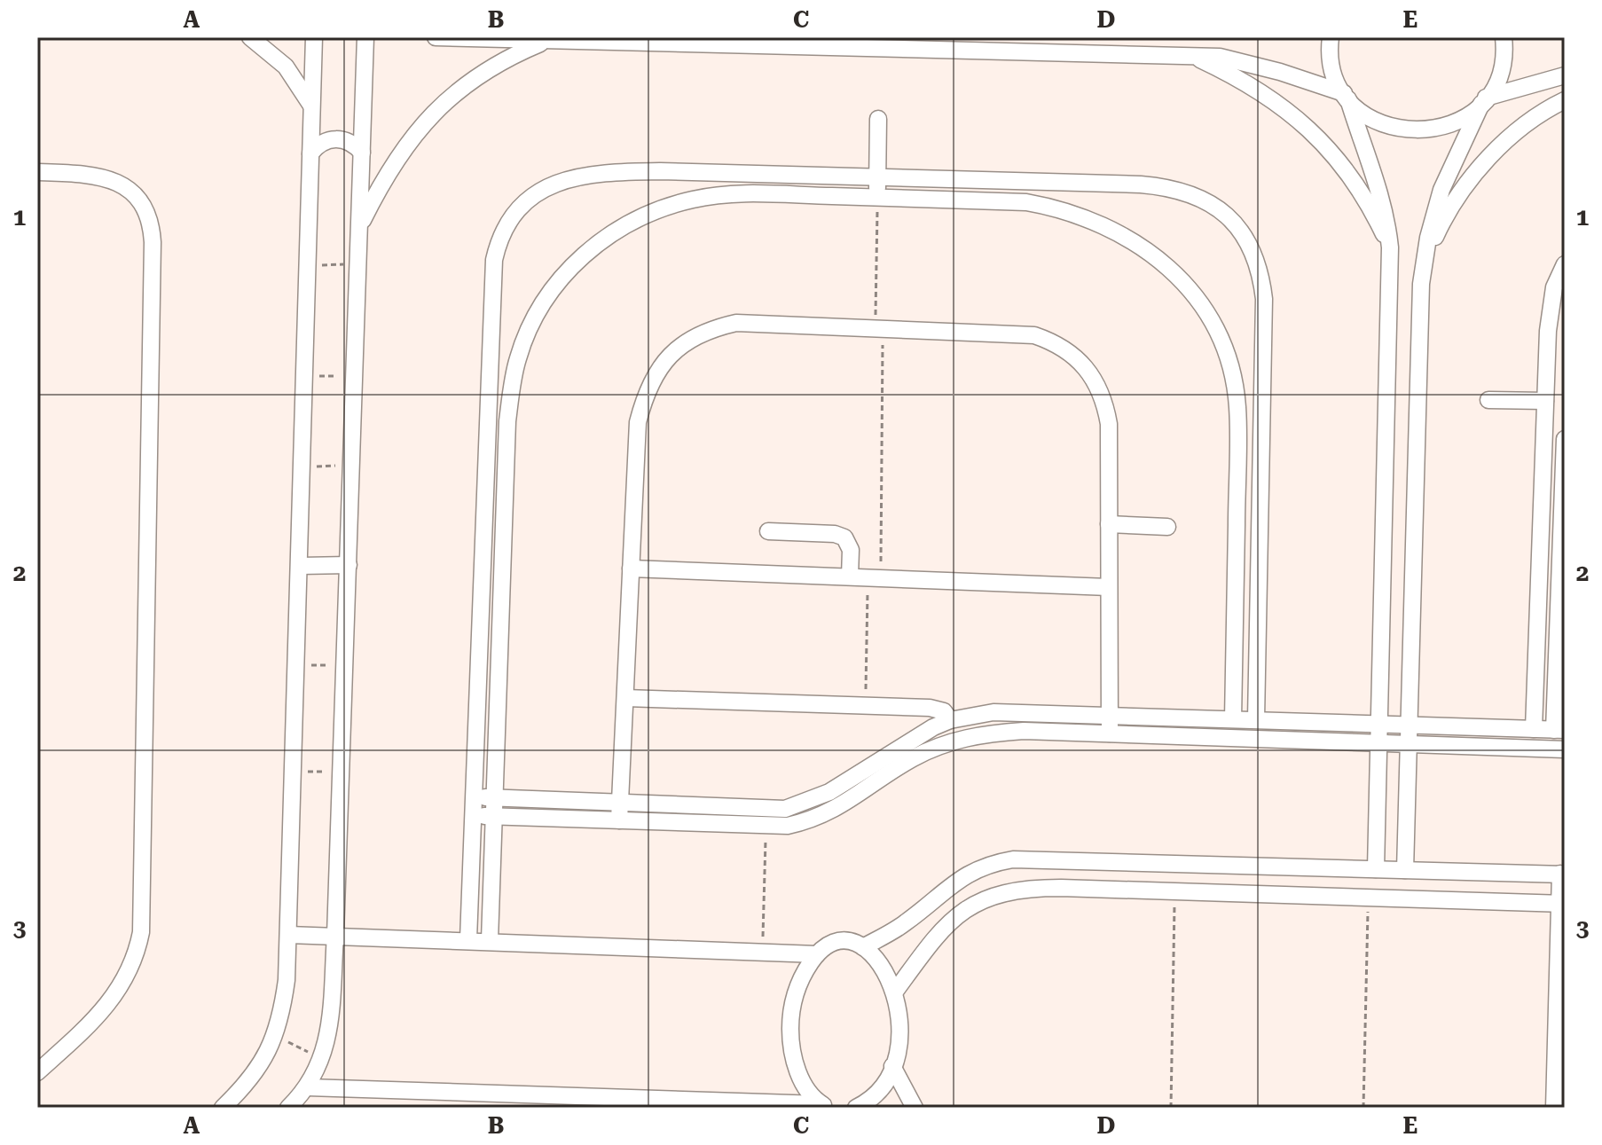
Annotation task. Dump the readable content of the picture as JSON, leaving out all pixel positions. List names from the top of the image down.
{
  "grid": {
    "columns": [
      "A",
      "B",
      "C",
      "D",
      "E"
    ],
    "rows": ["1", "2", "3"]
  }
}
